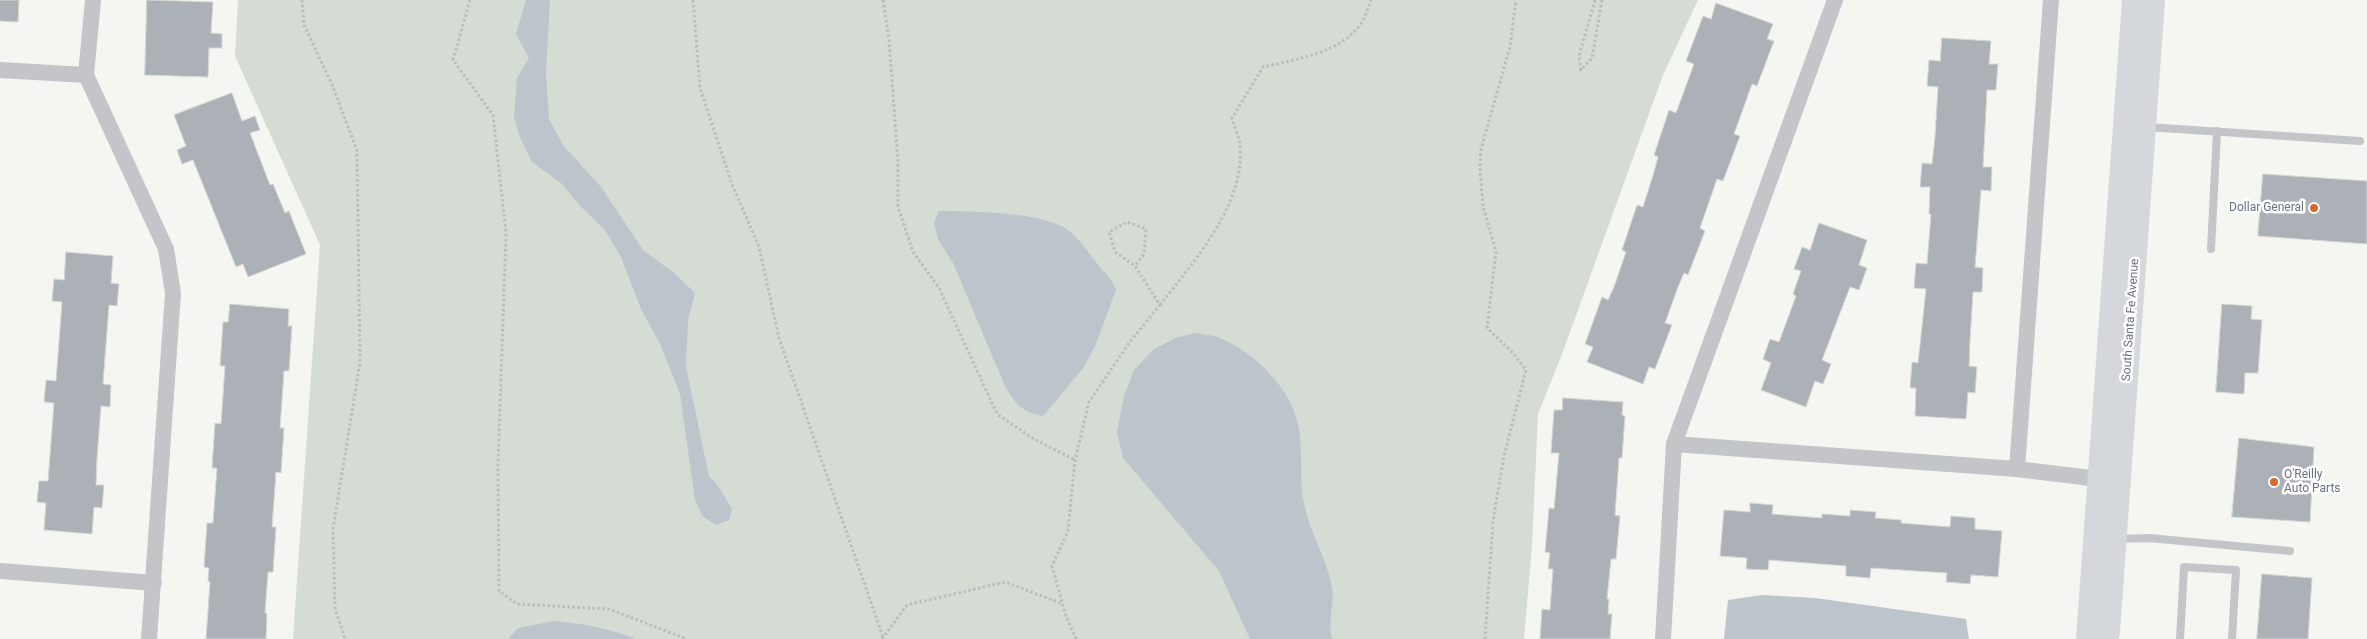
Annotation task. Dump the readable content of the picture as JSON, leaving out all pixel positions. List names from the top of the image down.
{
  "streets": {
    "main road": ["South Santa Fe Avenue"]
  },
  "places": ["Dollar General", "O'Reilly Auto Parts"]
}
